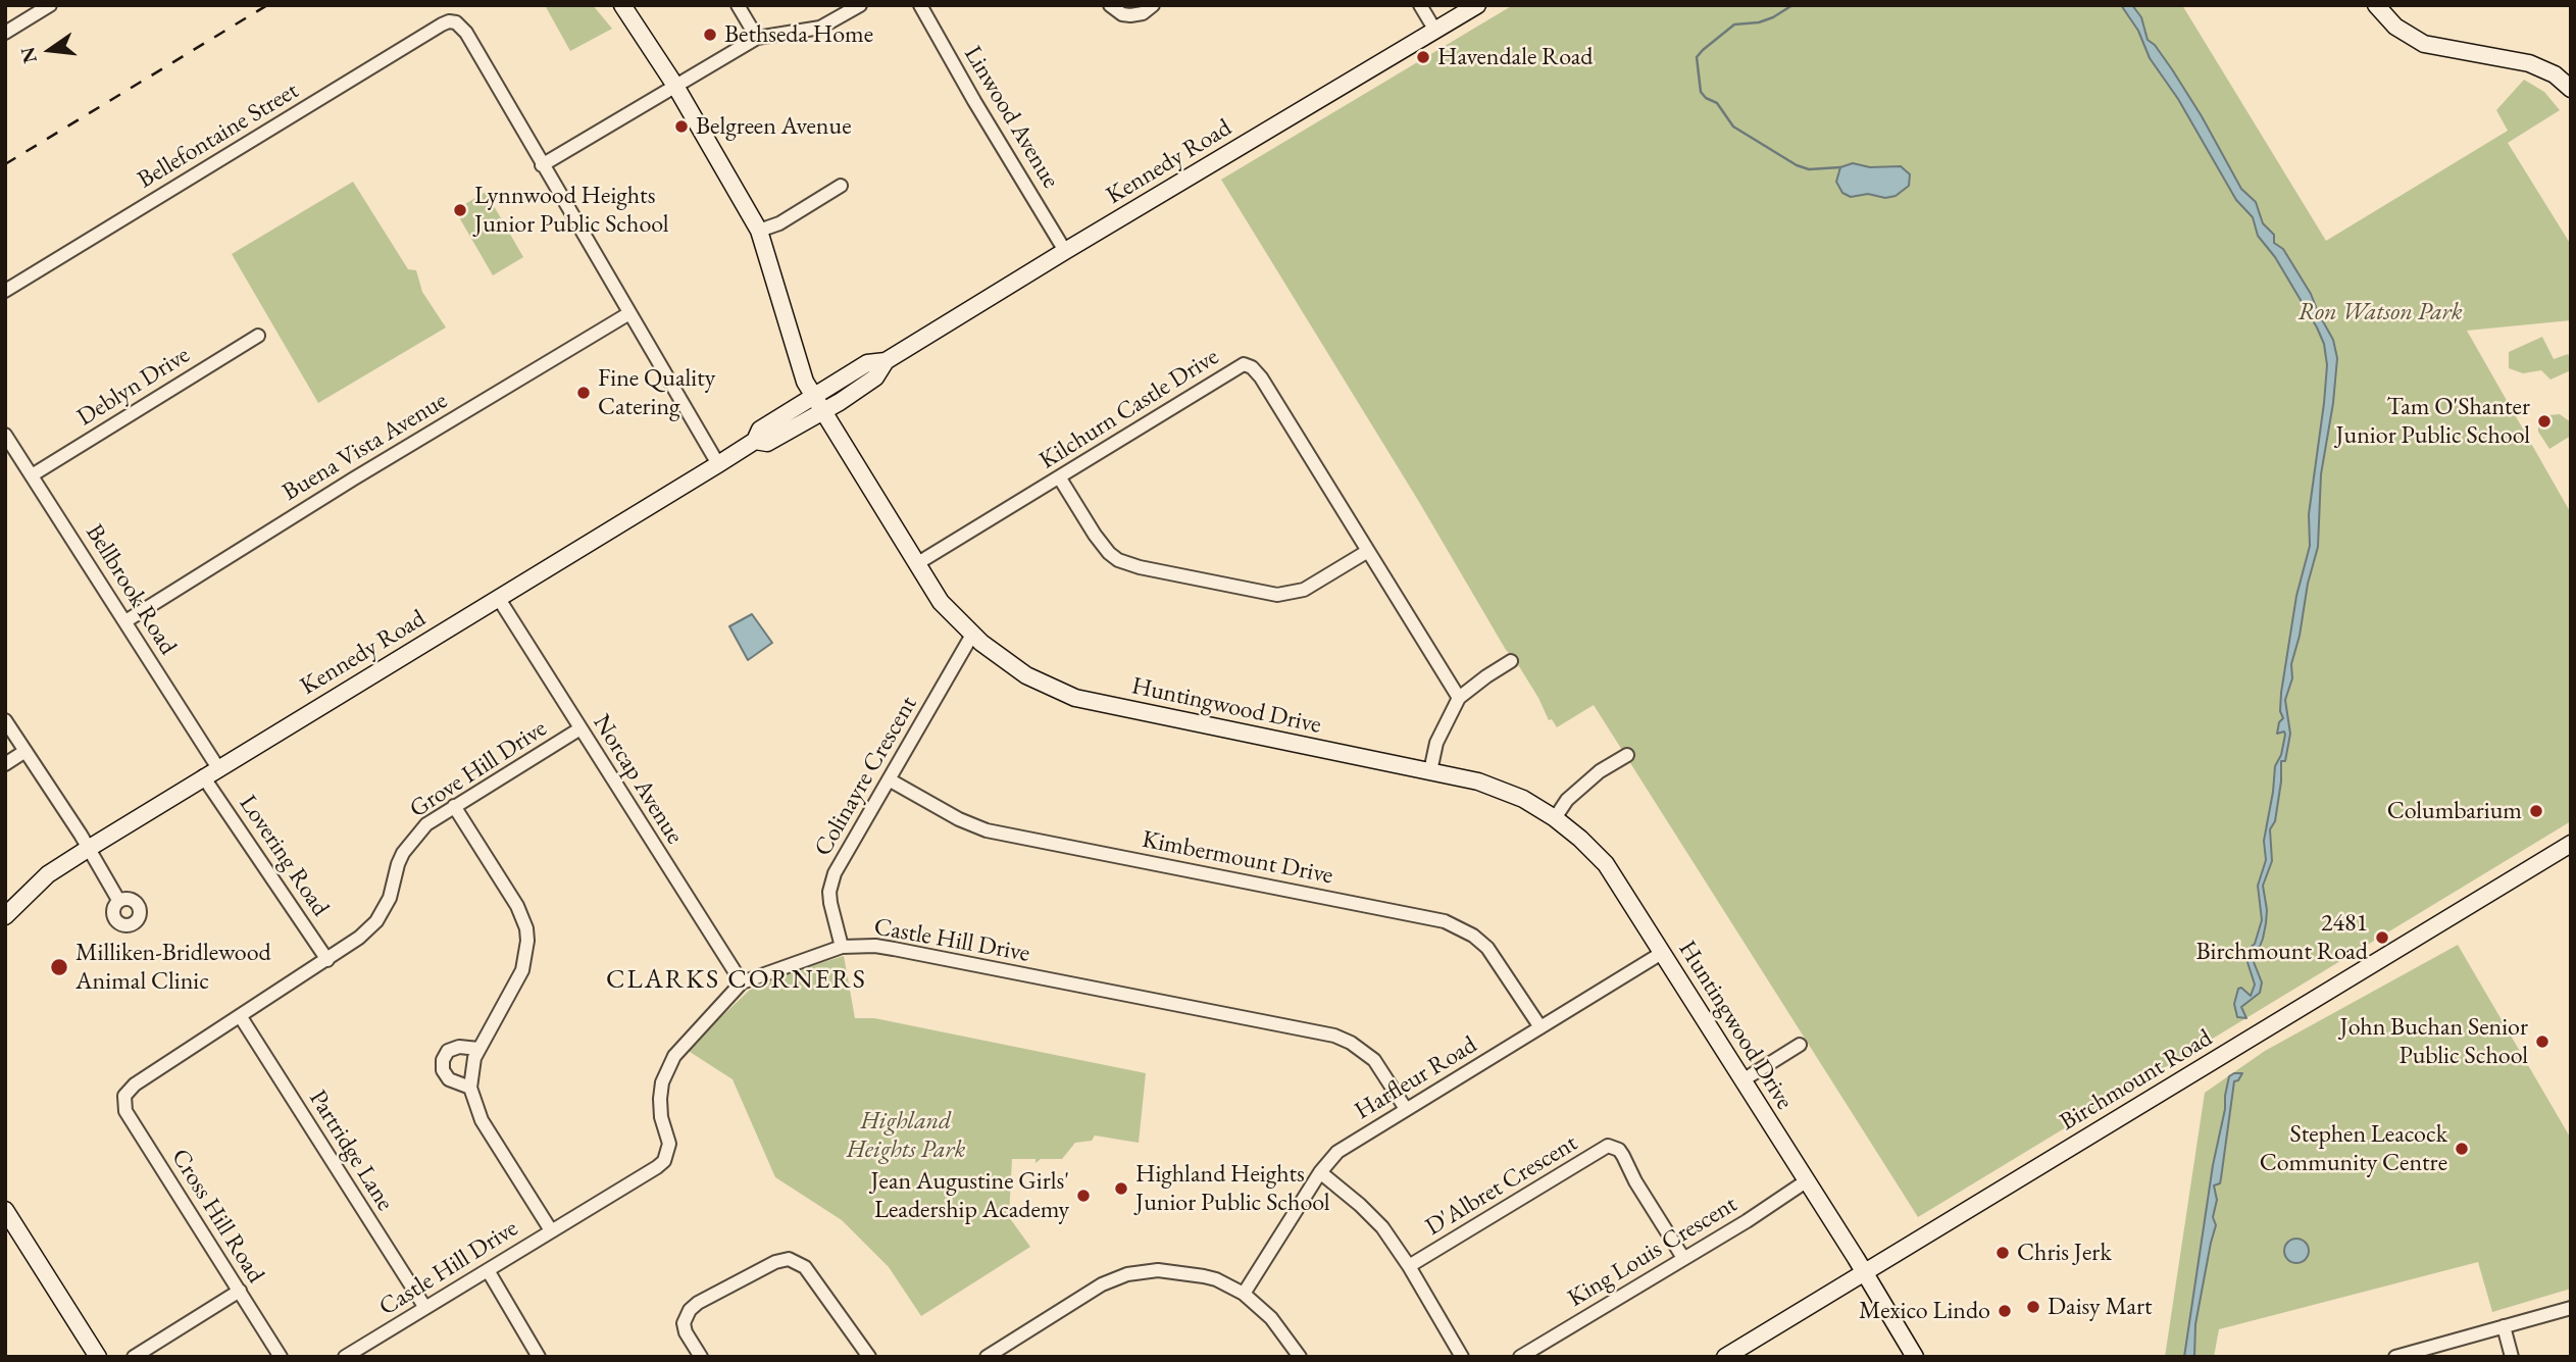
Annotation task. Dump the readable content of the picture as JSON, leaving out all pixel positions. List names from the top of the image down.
{
  "streets": {
    "main road": ["Kennedy Road", "Huntingwood Drive", "Birchmount Road"],
    "street": [
      "Linwood Avenue",
      "Bellefontaine Street",
      "Deblyn Drive",
      "Kilchurn Castle Drive",
      "Buena Vista Avenue",
      "Bellbrook Road",
      "Grove Hill Drive",
      "Colinayre Crescent",
      "Norcap Avenue",
      "Lovering Road",
      "Kimbermount Drive",
      "Castle Hill Drive",
      "Harfleur Road",
      "Partridge Lane",
      "D'Albret Crescent",
      "Cross Hill Road",
      "King Louis Crescent"
    ]
  },
  "crossings": [
    ["Linwood Avenue", "Kennedy Road"],
    ["Kennedy Road", "Bellbrook Road"],
    ["Kennedy Road", "Huntingwood Drive"],
    ["Kennedy Road", "Norcap Avenue"],
    ["Kennedy Road", "Lovering Road"],
    ["Deblyn Drive", "Bellbrook Road"],
    ["Kilchurn Castle Drive", "Huntingwood Drive"],
    ["Buena Vista Avenue", "Bellbrook Road"],
    ["Bellbrook Road", "Lovering Road"],
    ["Huntingwood Drive", "Colinayre Crescent"],
    ["Huntingwood Drive", "Harfleur Road"],
    ["Huntingwood Drive", "Birchmount Road"],
    ["Huntingwood Drive", "King Louis Crescent"],
    ["Grove Hill Drive", "Norcap Avenue"],
    ["Grove Hill Drive", "Lovering Road"],
    ["Grove Hill Drive", "Partridge Lane"],
    ["Grove Hill Drive", "Cross Hill Road"],
    ["Colinayre Crescent", "Kimbermount Drive"],
    ["Colinayre Crescent", "Castle Hill Drive"],
    ["Norcap Avenue", "Castle Hill Drive"],
    ["Kimbermount Drive", "Harfleur Road"],
    ["Castle Hill Drive", "Harfleur Road"],
    ["Castle Hill Drive", "Partridge Lane"],
    ["D'Albret Crescent", "King Louis Crescent"]
  ],
  "districts": ["CLARKS CORNERS"],
  "parks": ["Ron Watson Park", "Highland Heights Park"],
  "places": [
    "Bethseda Home",
    "Havendale Road",
    "Belgreen Avenue",
    "Lynnwood Heights Junior Public School",
    "Fine Quality Catering",
    "Tam O'Shanter Junior Public School",
    "Columbarium",
    "2481 Birchmount Road",
    "Milliken-Bridlewood Animal Clinic",
    "John Buchan Senior Public School",
    "Stephen Leacock Community Centre",
    "Highland Heights Junior Public School",
    "Jean Augustine Girls' Leadership Academy",
    "Chris Jerk",
    "Daisy Mart",
    "Mexico Lindo"
  ],
  "north": "left"
}
